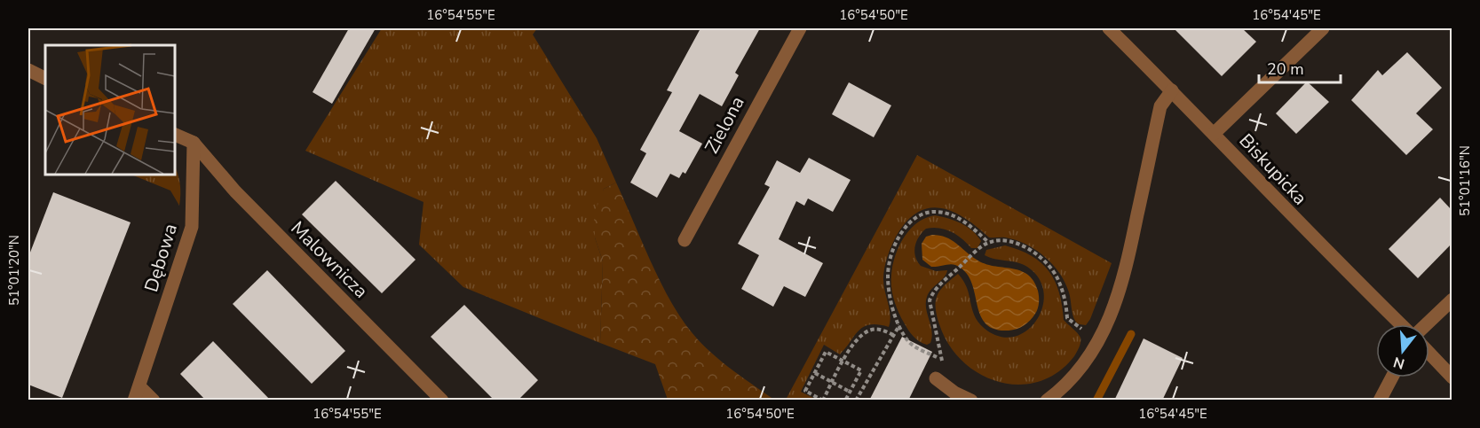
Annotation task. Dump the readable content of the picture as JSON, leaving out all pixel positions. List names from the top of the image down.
{
  "streets": {
    "street": [
      "Zielona",
      "Biskupicka",
      "Dębowa",
      "Malownicza"
    ]
  },
  "crossings": [
    ["Dębowa", "Malownicza"]
  ],
  "scale_bar": "20 m",
  "north": "bottom",
  "coordinates": [
    "16°54'55\"E",
    "16°54'50\"E",
    "16°54'45\"E",
    "51°01'16\"N",
    "51°01'20\"N"
  ]
}
